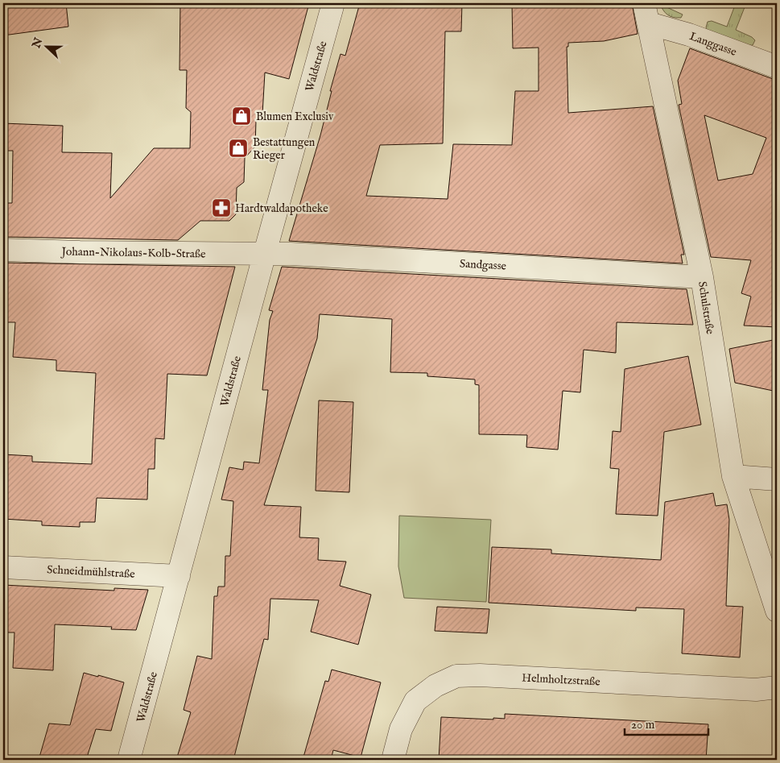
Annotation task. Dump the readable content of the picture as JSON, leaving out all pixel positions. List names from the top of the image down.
{
  "streets": {
    "street": [
      "Langgasse",
      "Waldstraße",
      "Johann-Nikolaus-Kolb-Straße",
      "Sandgasse",
      "Schulstraße",
      "Schneidmühlstraße",
      "Helmholtzstraße"
    ]
  },
  "crossings": [
    ["Langgasse", "Schulstraße"],
    ["Waldstraße", "Johann-Nikolaus-Kolb-Straße"],
    ["Waldstraße", "Sandgasse"],
    ["Waldstraße", "Schneidmühlstraße"],
    ["Johann-Nikolaus-Kolb-Straße", "Sandgasse"],
    ["Sandgasse", "Schulstraße"]
  ],
  "places": {
    "shop": ["Blumen Exclusiv", "Bestattungen Rieger"],
    "pharmacy": ["Hardtwaldapotheke"]
  },
  "scale_bar": "20 m",
  "north": "left"
}
